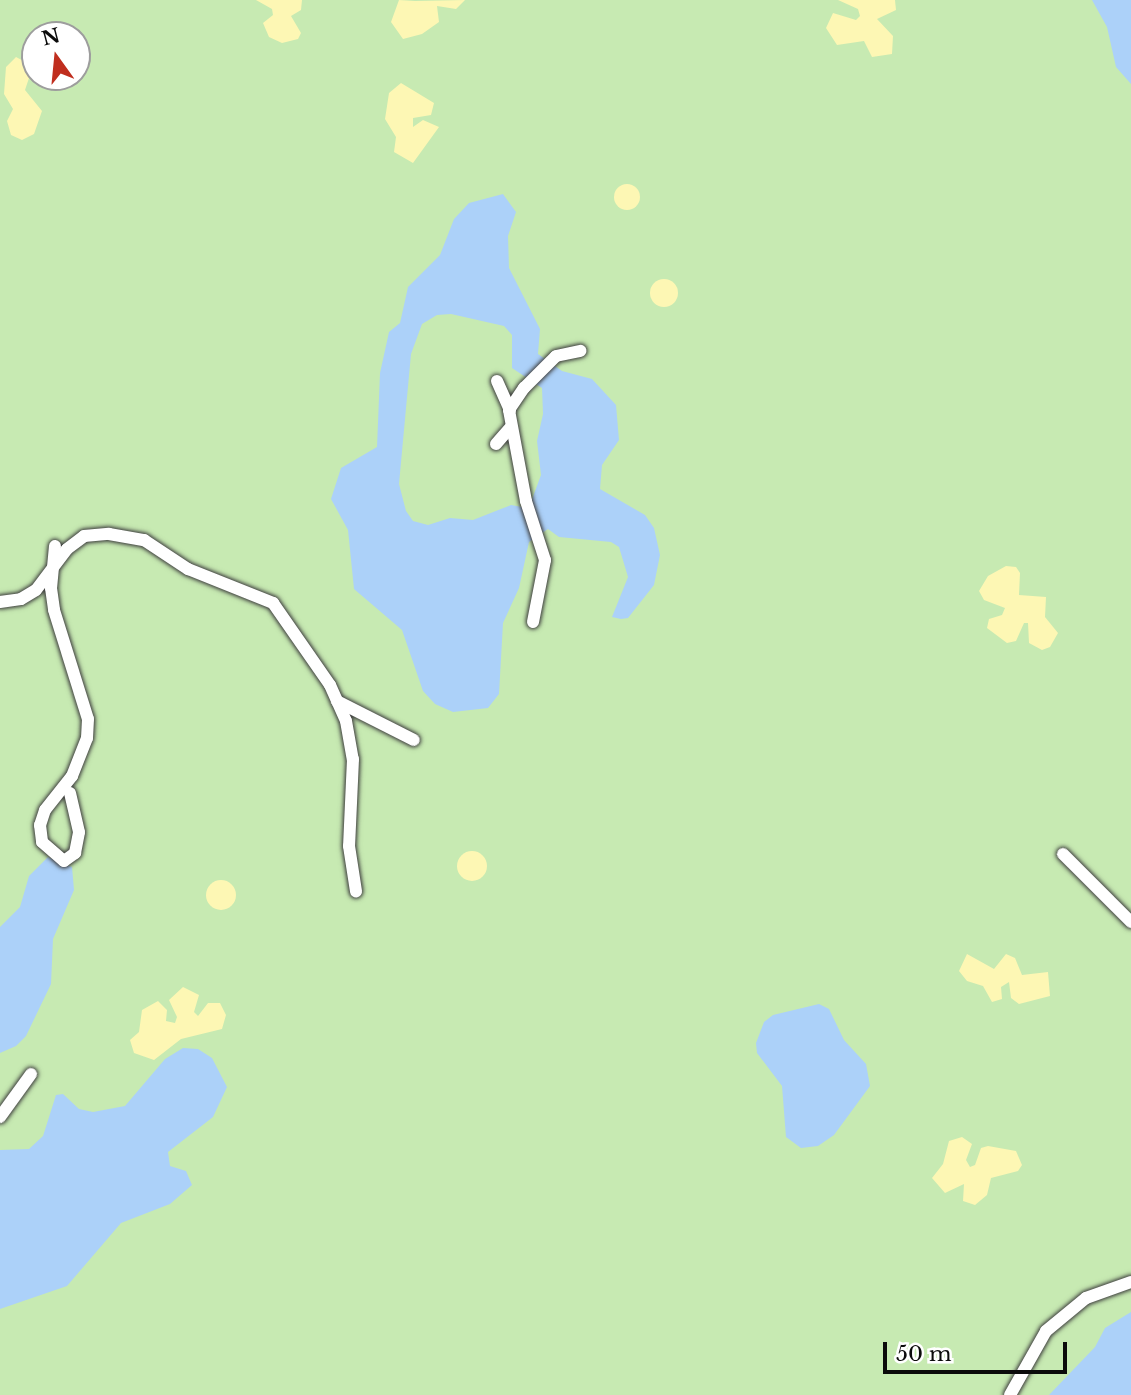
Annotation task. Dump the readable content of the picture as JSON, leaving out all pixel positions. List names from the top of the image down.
{
  "scale_bar": "50 m",
  "north": "top"
}
